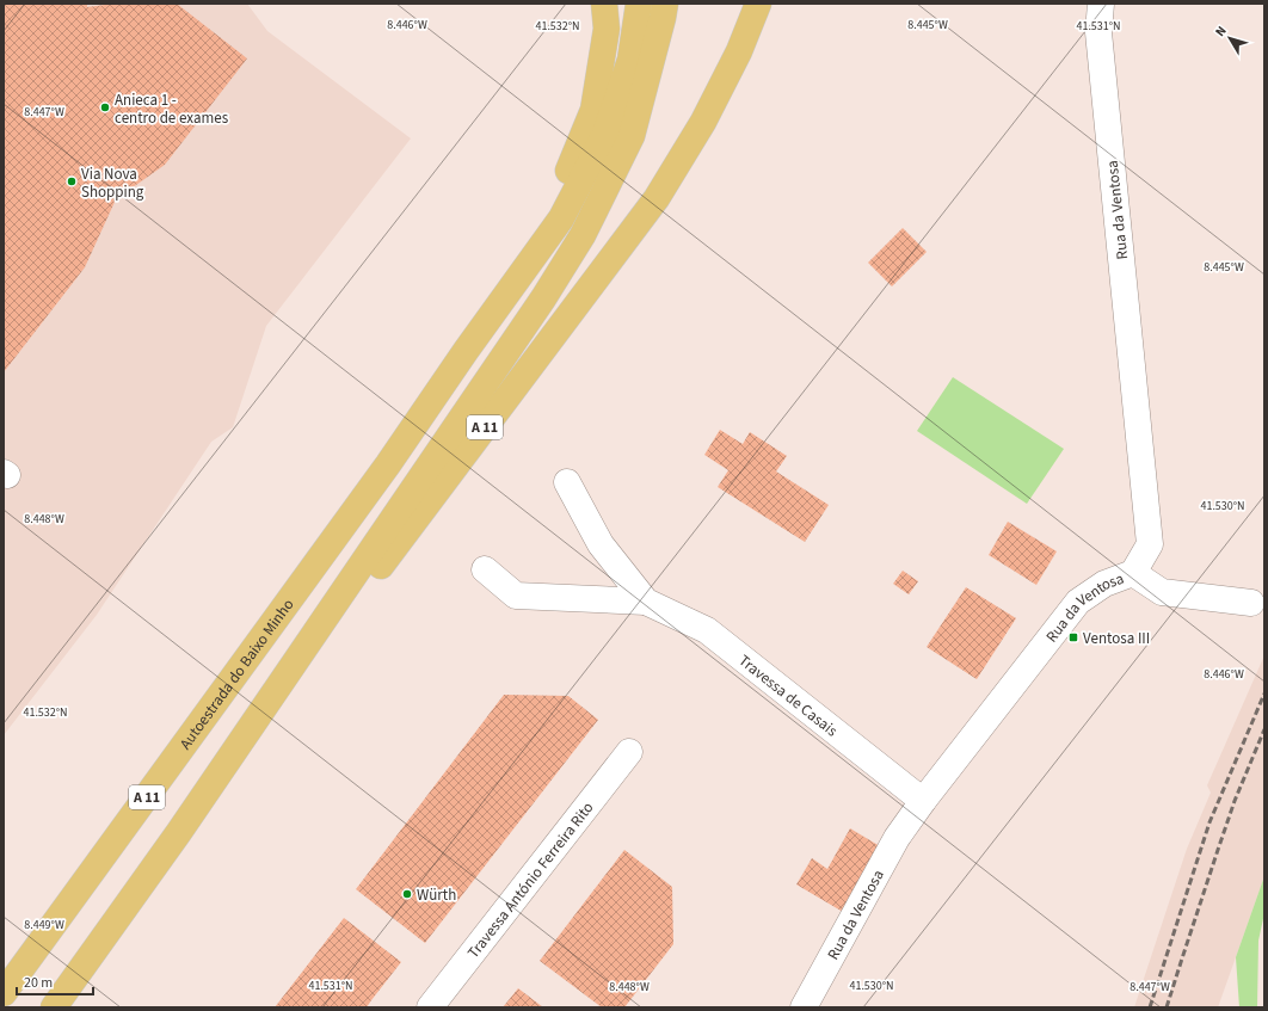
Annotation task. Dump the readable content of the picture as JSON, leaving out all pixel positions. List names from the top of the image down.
{
  "streets": {
    "highway": ["A 11", "Autoestrada do Baixo Minho"],
    "street": ["Rua da Ventosa", "Travessa de Casais", "Travessa António Ferreira Rito"]
  },
  "crossings": [
    ["Rua da Ventosa", "Travessa de Casais"],
    ["A 11", "Autoestrada do Baixo Minho"]
  ],
  "places": {
    "other": ["Anieca 1 - centro de exames", "Via Nova Shopping", "Würth"],
    "transit": ["Ventosa III"]
  },
  "scale_bar": "20 m",
  "north": "top left",
  "coordinates": [
    "8.446°W",
    "8.445°W",
    "41.532°N",
    "41.531°N",
    "8.447°W",
    "41.530°N",
    "8.448°W",
    "8.449°W"
  ]
}
